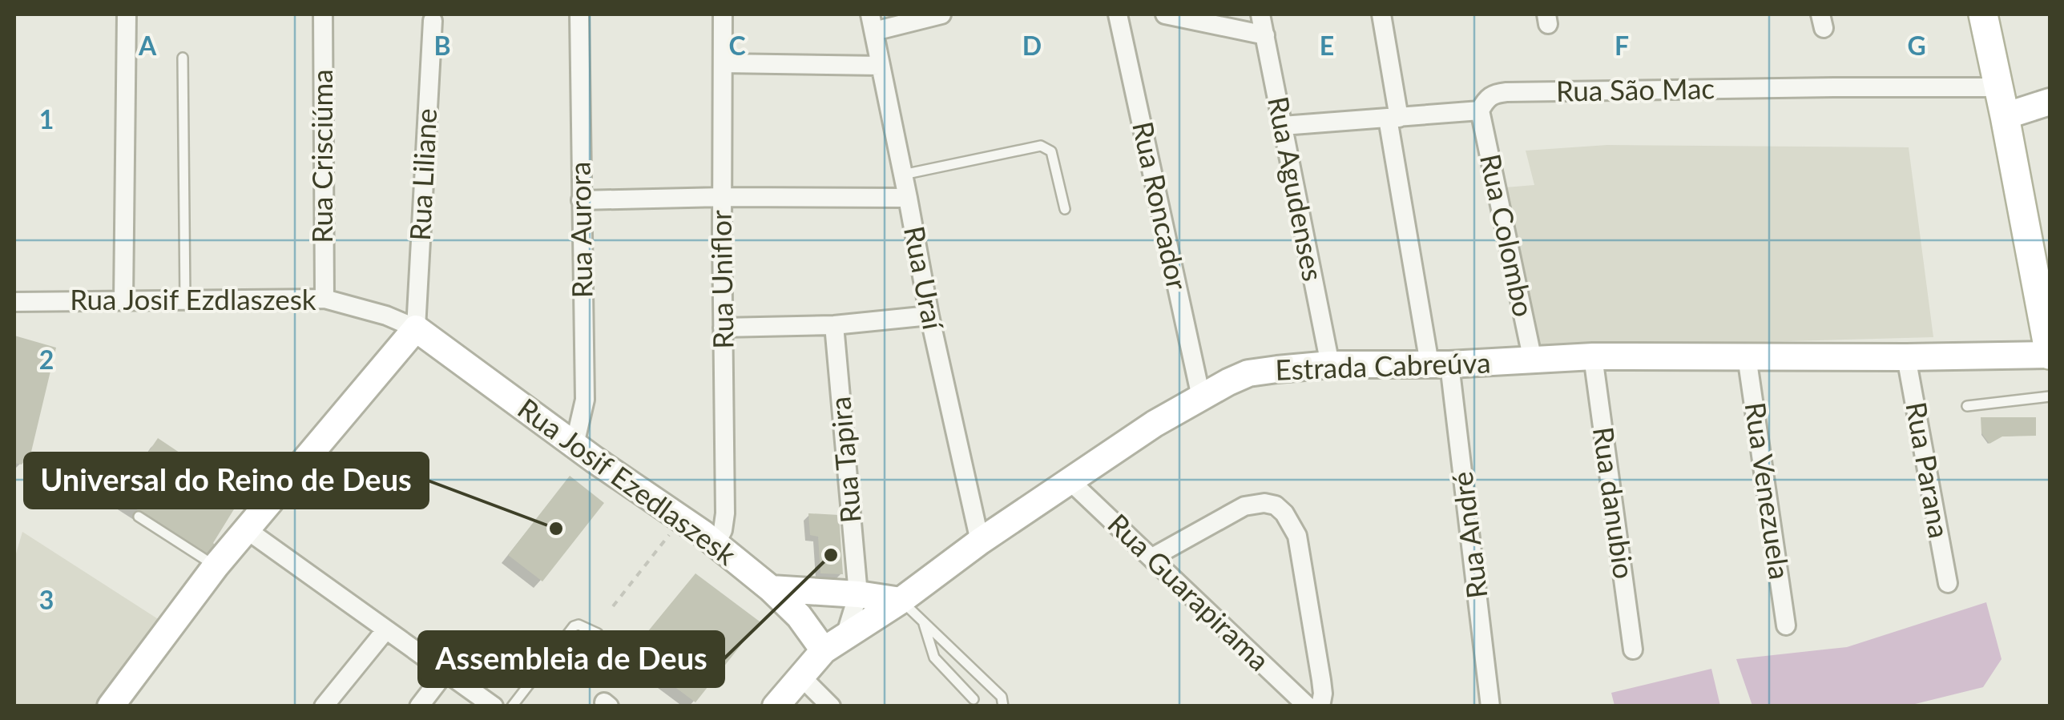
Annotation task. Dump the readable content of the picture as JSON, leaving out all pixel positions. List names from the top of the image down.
{
  "streets": {
    "main road": ["Estrada Cabreúva", "Rua Josif Ezedlaszesk"],
    "street": [
      "Rua São Mac",
      "Rua Crisciúma",
      "Rua Liliane",
      "Rua Agudenses",
      "Rua Roncador",
      "Rua Aurora",
      "Rua Colombo",
      "Rua Uraí",
      "Rua Uniflor",
      "Rua Josif Ezdlaszesk",
      "Rua Tapira",
      "Rua Parana",
      "Rua Venezuela",
      "Rua danubio",
      "Rua André",
      "Rua Guarapirama"
    ]
  },
  "crossings": [
    ["Rua São Mac", "Rua Agudenses"],
    ["Rua São Mac", "Rua Colombo"],
    ["Rua São Mac", "Rua André"],
    ["Rua Crisciúma", "Rua Josif Ezdlaszesk"],
    ["Rua Liliane", "Rua Josif Ezdlaszesk"],
    ["Rua Liliane", "Rua Josif Ezedlaszesk"],
    ["Rua Agudenses", "Estrada Cabreúva"],
    ["Rua Roncador", "Estrada Cabreúva"],
    ["Rua Aurora", "Rua Josif Ezedlaszesk"],
    ["Rua Colombo", "Estrada Cabreúva"],
    ["Rua Uraí", "Estrada Cabreúva"],
    ["Rua Uniflor", "Rua Josif Ezedlaszesk"],
    ["Rua Josif Ezdlaszesk", "Rua Josif Ezedlaszesk"],
    ["Estrada Cabreúva", "Rua Parana"],
    ["Estrada Cabreúva", "Rua Josif Ezedlaszesk"],
    ["Estrada Cabreúva", "Rua Venezuela"],
    ["Estrada Cabreúva", "Rua danubio"],
    ["Estrada Cabreúva", "Rua André"],
    ["Estrada Cabreúva", "Rua Guarapirama"]
  ],
  "places": ["Universal do Reino de Deus", "Assembleia de Deus"],
  "grid": {
    "columns": [
      "A",
      "B",
      "C",
      "D",
      "E",
      "F",
      "G"
    ],
    "rows": ["1", "2", "3"]
  }
}
